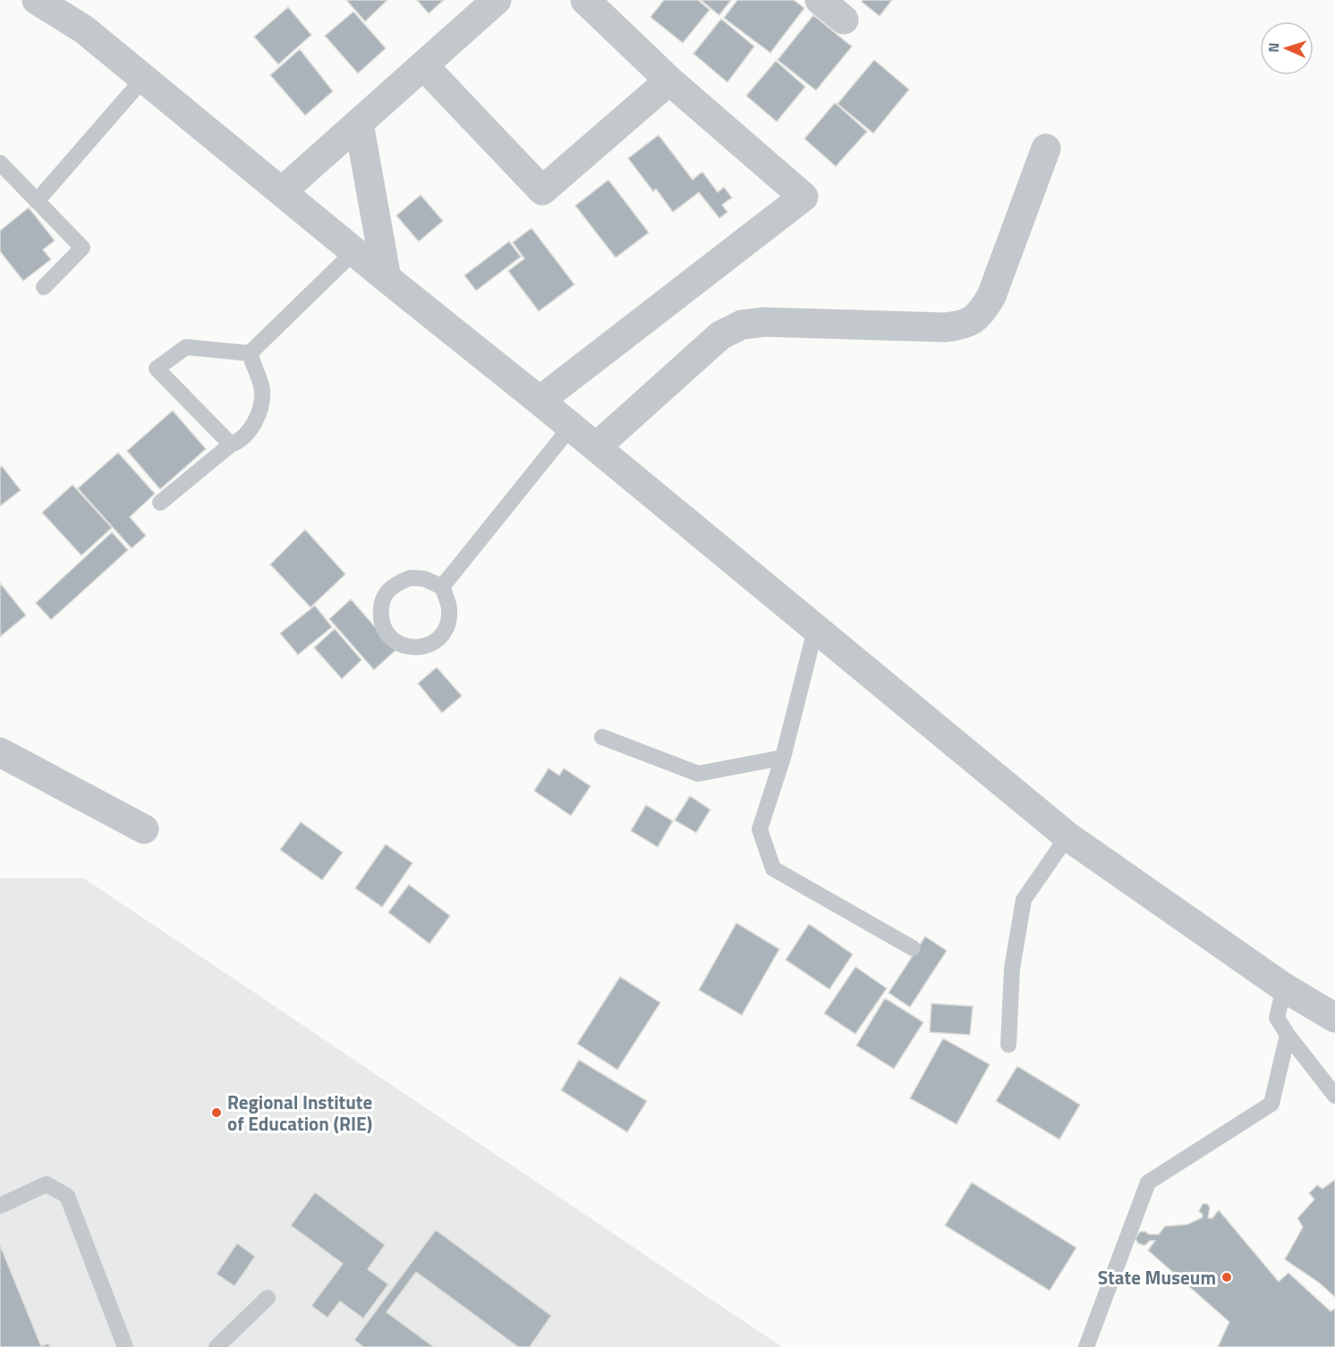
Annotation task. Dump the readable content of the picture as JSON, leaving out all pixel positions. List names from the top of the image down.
{
  "places": ["Regional Institute of Education (RIE)", "State Museum"],
  "north": "left"
}
